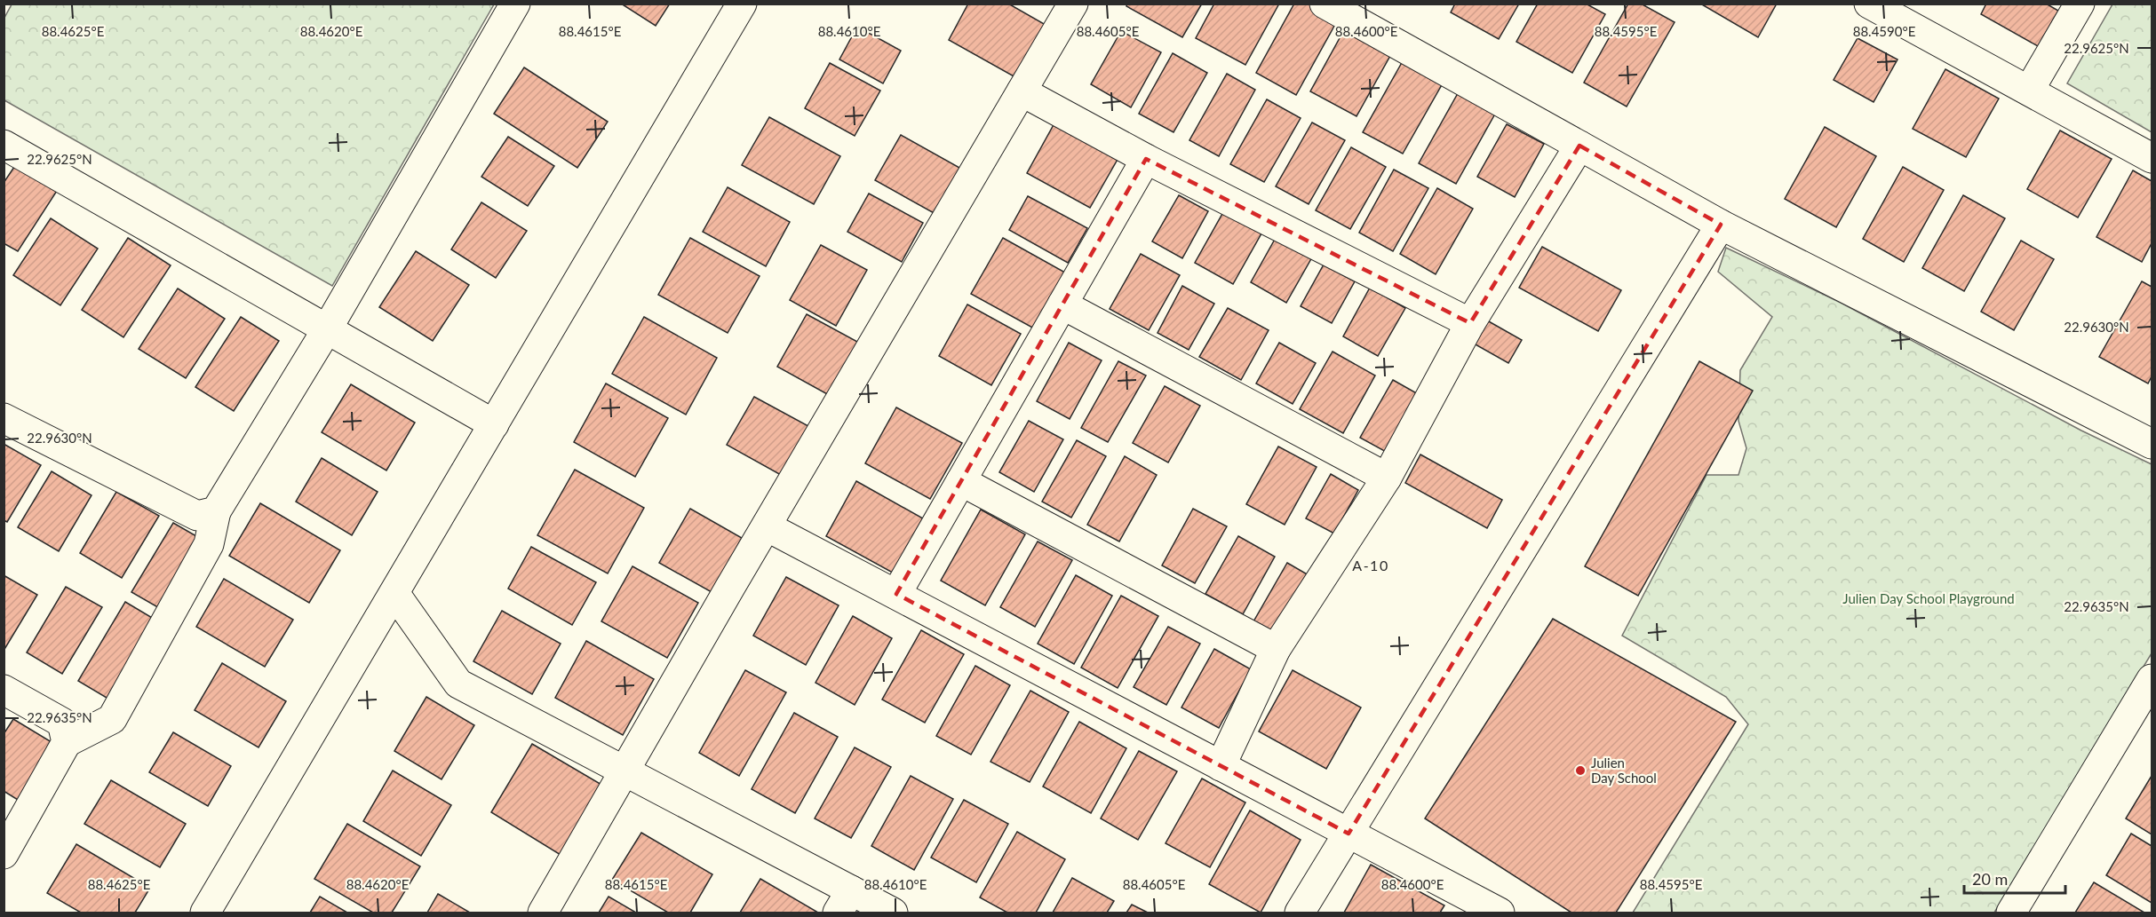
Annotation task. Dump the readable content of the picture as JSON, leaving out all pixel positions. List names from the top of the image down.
{
  "districts": ["A-10"],
  "parks": ["Julien Day School Playground"],
  "places": ["Julien Day School"],
  "scale_bar": "20 m",
  "coordinates": [
    "88.4625°E",
    "88.4620°E",
    "88.4615°E",
    "88.4610°E",
    "88.4605°E",
    "88.4600°E",
    "88.4595°E",
    "88.4590°E",
    "22.9625°N",
    "22.9630°N",
    "22.9635°N"
  ]
}
